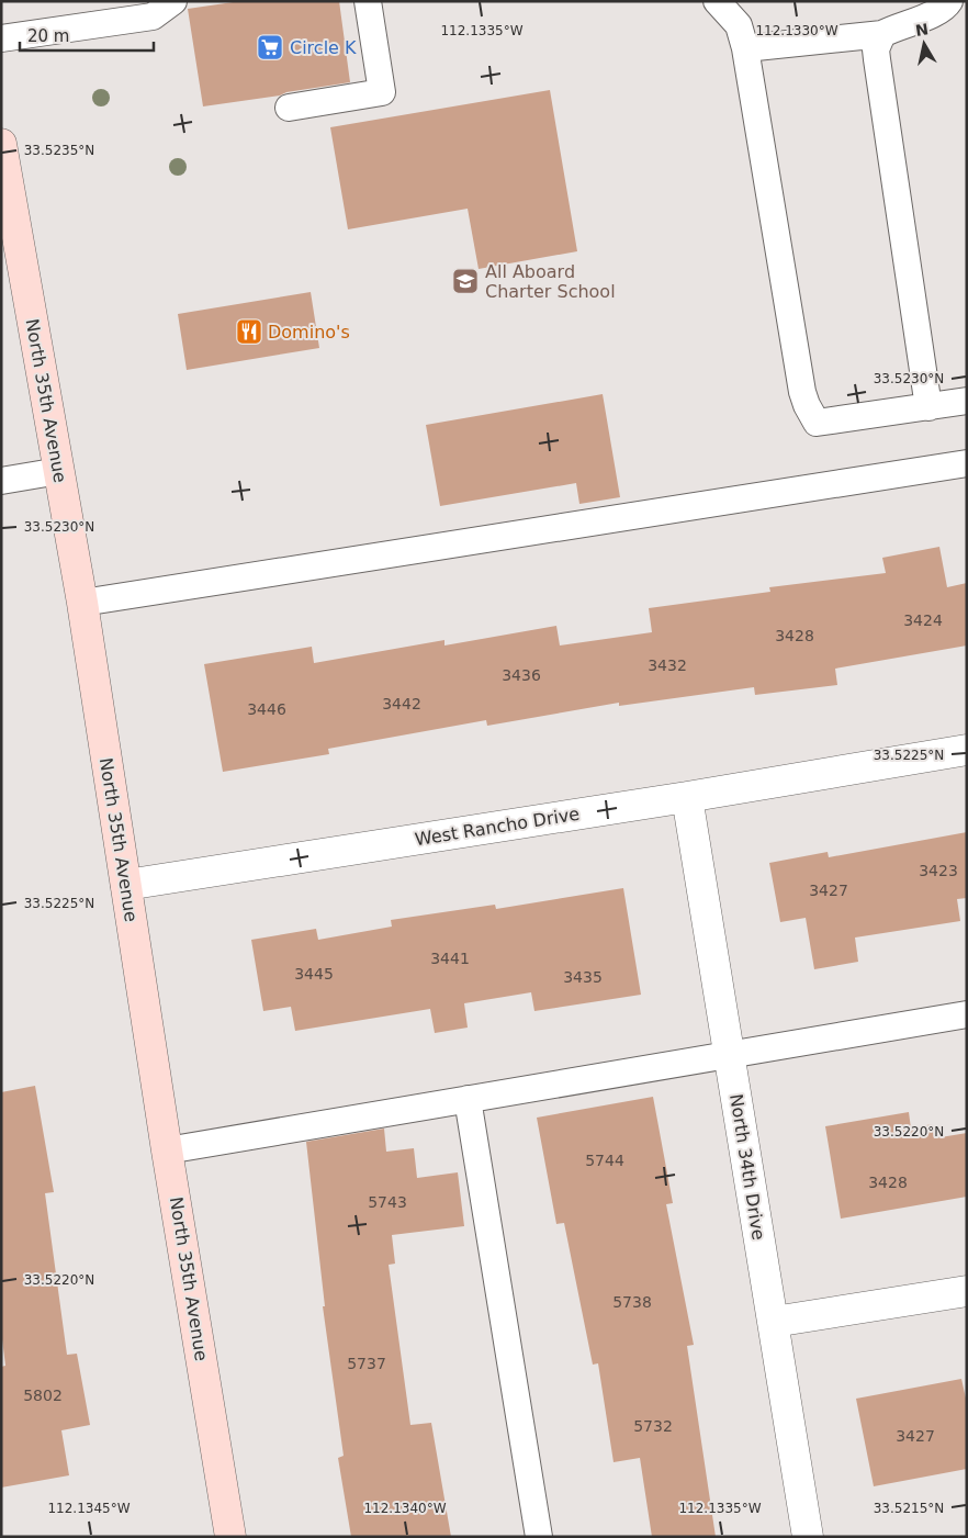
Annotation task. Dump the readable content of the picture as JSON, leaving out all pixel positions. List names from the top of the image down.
{
  "streets": {
    "main road": ["North 35th Avenue"],
    "street": ["West Rancho Drive", "North 34th Drive"]
  },
  "crossings": [
    ["North 35th Avenue", "West Rancho Drive"],
    ["West Rancho Drive", "North 34th Drive"]
  ],
  "places": {
    "supermarket": ["Circle K"],
    "school or university": ["All Aboard Charter School"],
    "restaurant": ["Domino's"]
  },
  "house_numbers": [
    "3424",
    "3428",
    "3432",
    "3436",
    "3442",
    "3446",
    "3423",
    "3427",
    "3441",
    "3445",
    "3435",
    "5744",
    "3428",
    "5743",
    "5738",
    "5737",
    "5802",
    "5732",
    "3427"
  ],
  "scale_bar": "20 m",
  "north": "top",
  "coordinates": [
    "112.1330°W",
    "112.1335°W",
    "33.5235°N",
    "33.5230°N",
    "33.5225°N",
    "33.5220°N",
    "33.5215°N",
    "112.1345°W",
    "112.1340°W"
  ]
}
